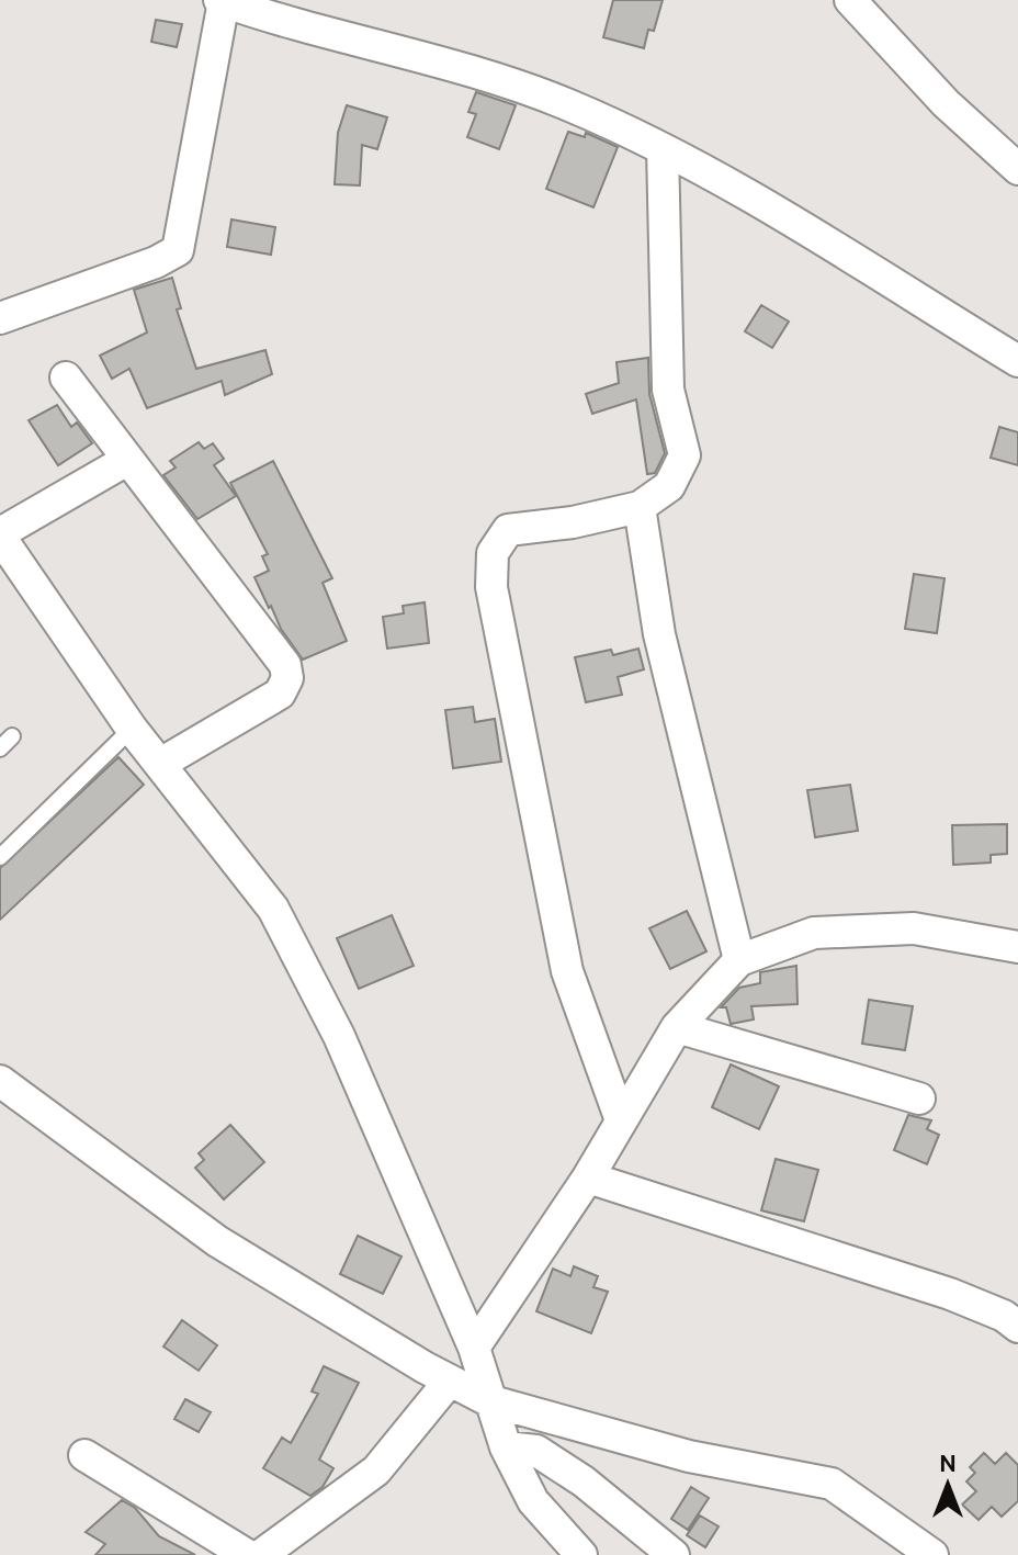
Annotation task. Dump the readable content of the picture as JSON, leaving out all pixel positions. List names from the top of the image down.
{
  "north": "top"
}
